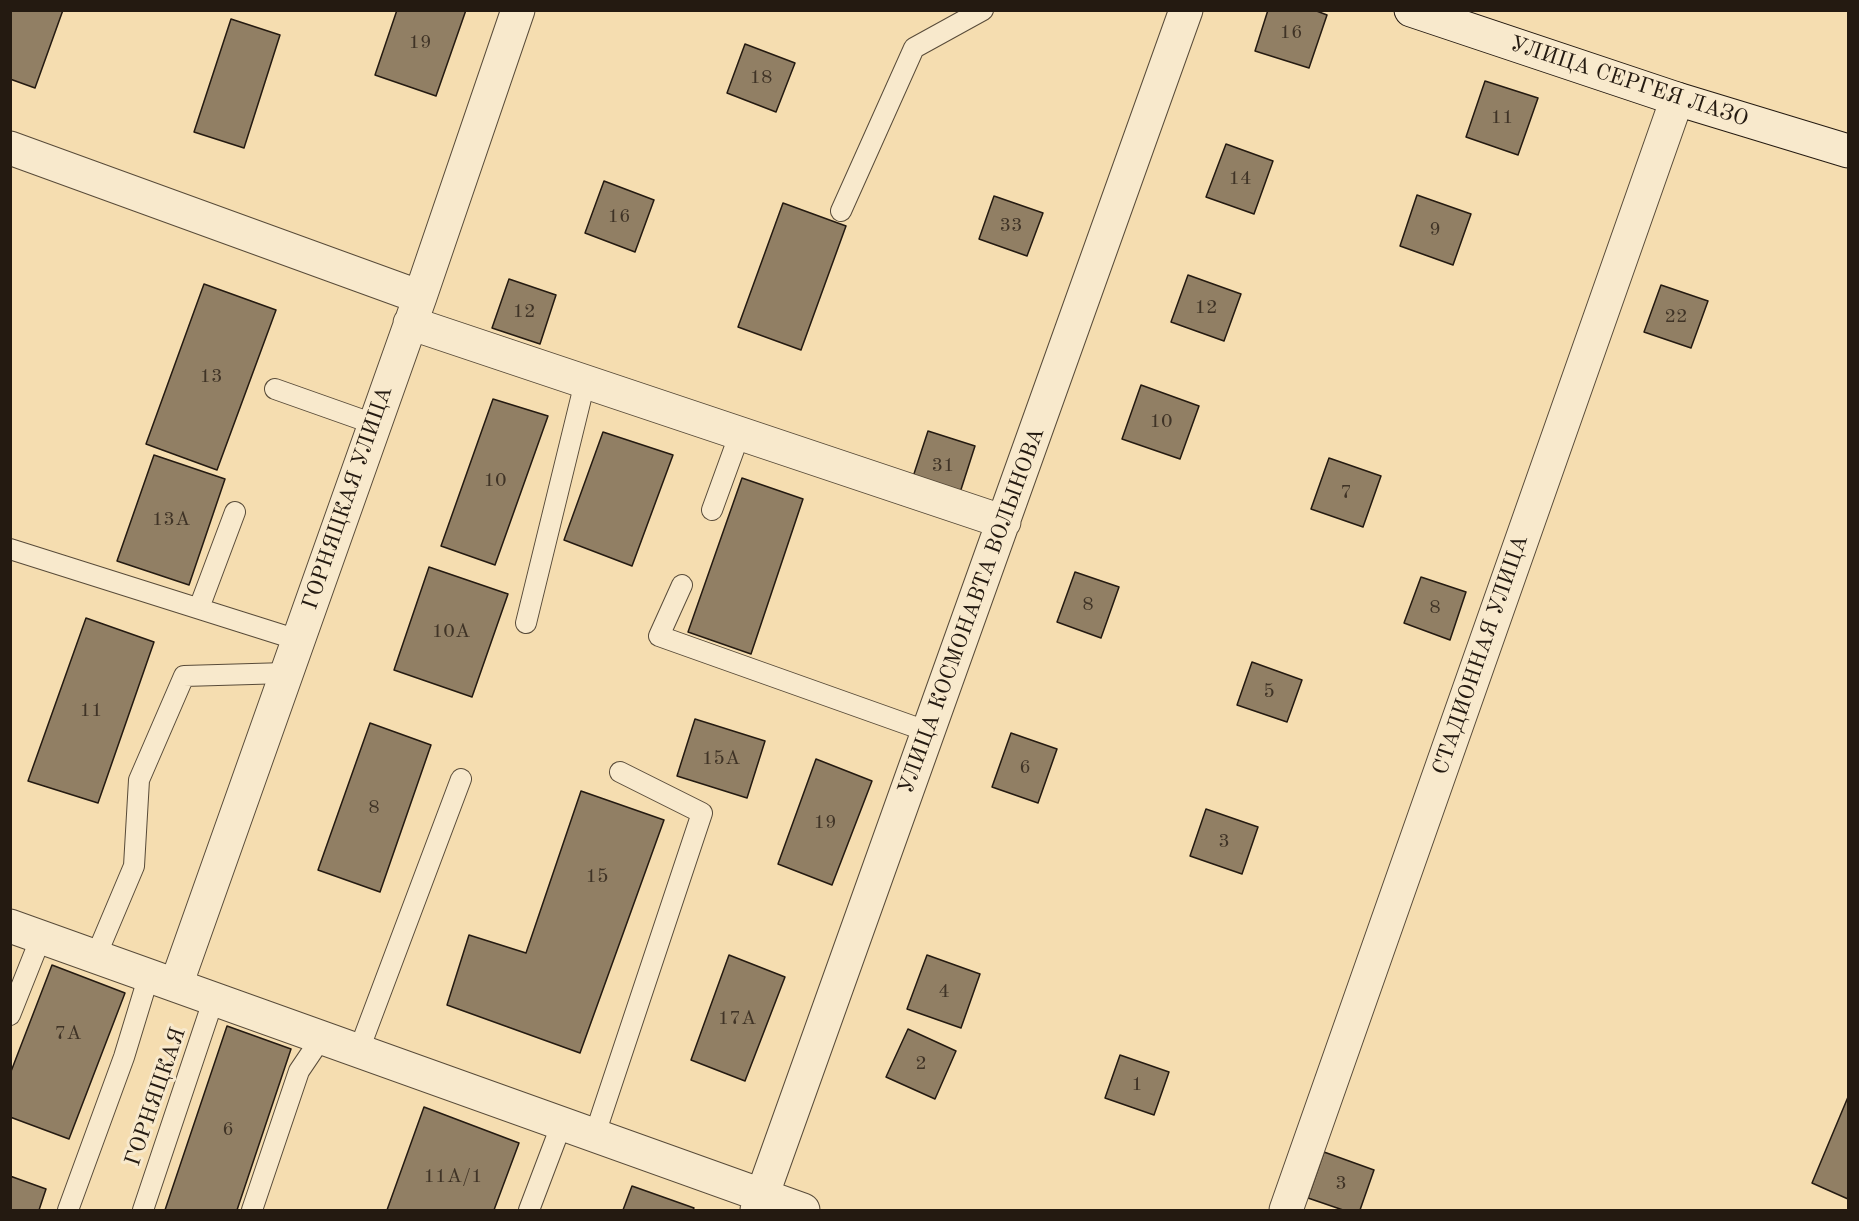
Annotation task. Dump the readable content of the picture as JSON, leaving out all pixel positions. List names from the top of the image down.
{
  "streets": {
    "street": [
      "УЛИЦА СЕРГЕЯ ЛАЗО",
      "ГОРНЯЦКАЯ УЛИЦА",
      "УЛИЦА КОСМОНАВТА ВОЛЫНОВА",
      "СТАДИОННАЯ УЛИЦА"
    ],
    "lane": ["ГОРНЯЦКАЯ"]
  },
  "crossings": [
    ["УЛИЦА СЕРГЕЯ ЛАЗО", "СТАДИОННАЯ УЛИЦА"]
  ],
  "house_numbers": [
    "16",
    "19",
    "18",
    "11",
    "14",
    "16",
    "33",
    "9",
    "12",
    "12",
    "22",
    "13",
    "10",
    "31",
    "10",
    "7",
    "13А",
    "8",
    "8",
    "10А",
    "5",
    "11",
    "15А",
    "6",
    "8",
    "19",
    "3",
    "15",
    "4",
    "17А",
    "7А",
    "2",
    "1",
    "6",
    "11А/1",
    "3"
  ]
}
